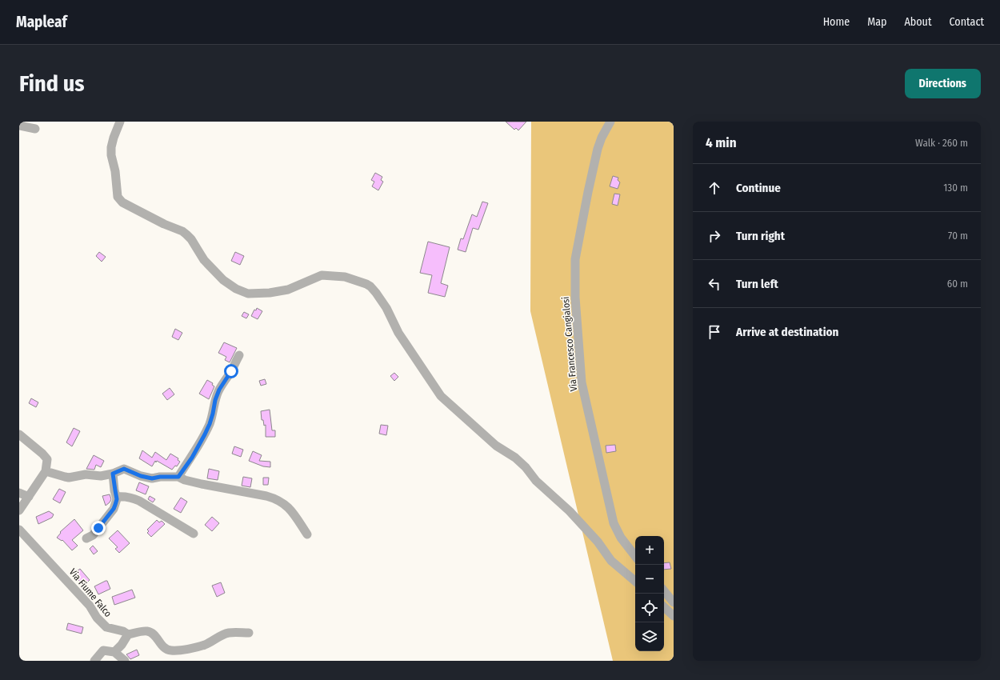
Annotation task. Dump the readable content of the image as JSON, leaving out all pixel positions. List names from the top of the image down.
{
  "streets": {
    "street": ["Via Francesco Cangialosi", "Via Fiume Falco"]
  },
  "page": {
    "header": "Mapleaf",
    "nav": [
      "Home",
      "Map",
      "About",
      "Contact"
    ],
    "buttons": "Directions",
    "title": "Find us",
    "heading": ["4 min", "Walk · 260 m"],
    "list": [
      ["Continue", "130 m"],
      ["Turn right", "70 m"],
      ["Turn left", "60 m"],
      "Arrive at destination"
    ],
    "map_buttons": ["+", "−"]
  }
}
